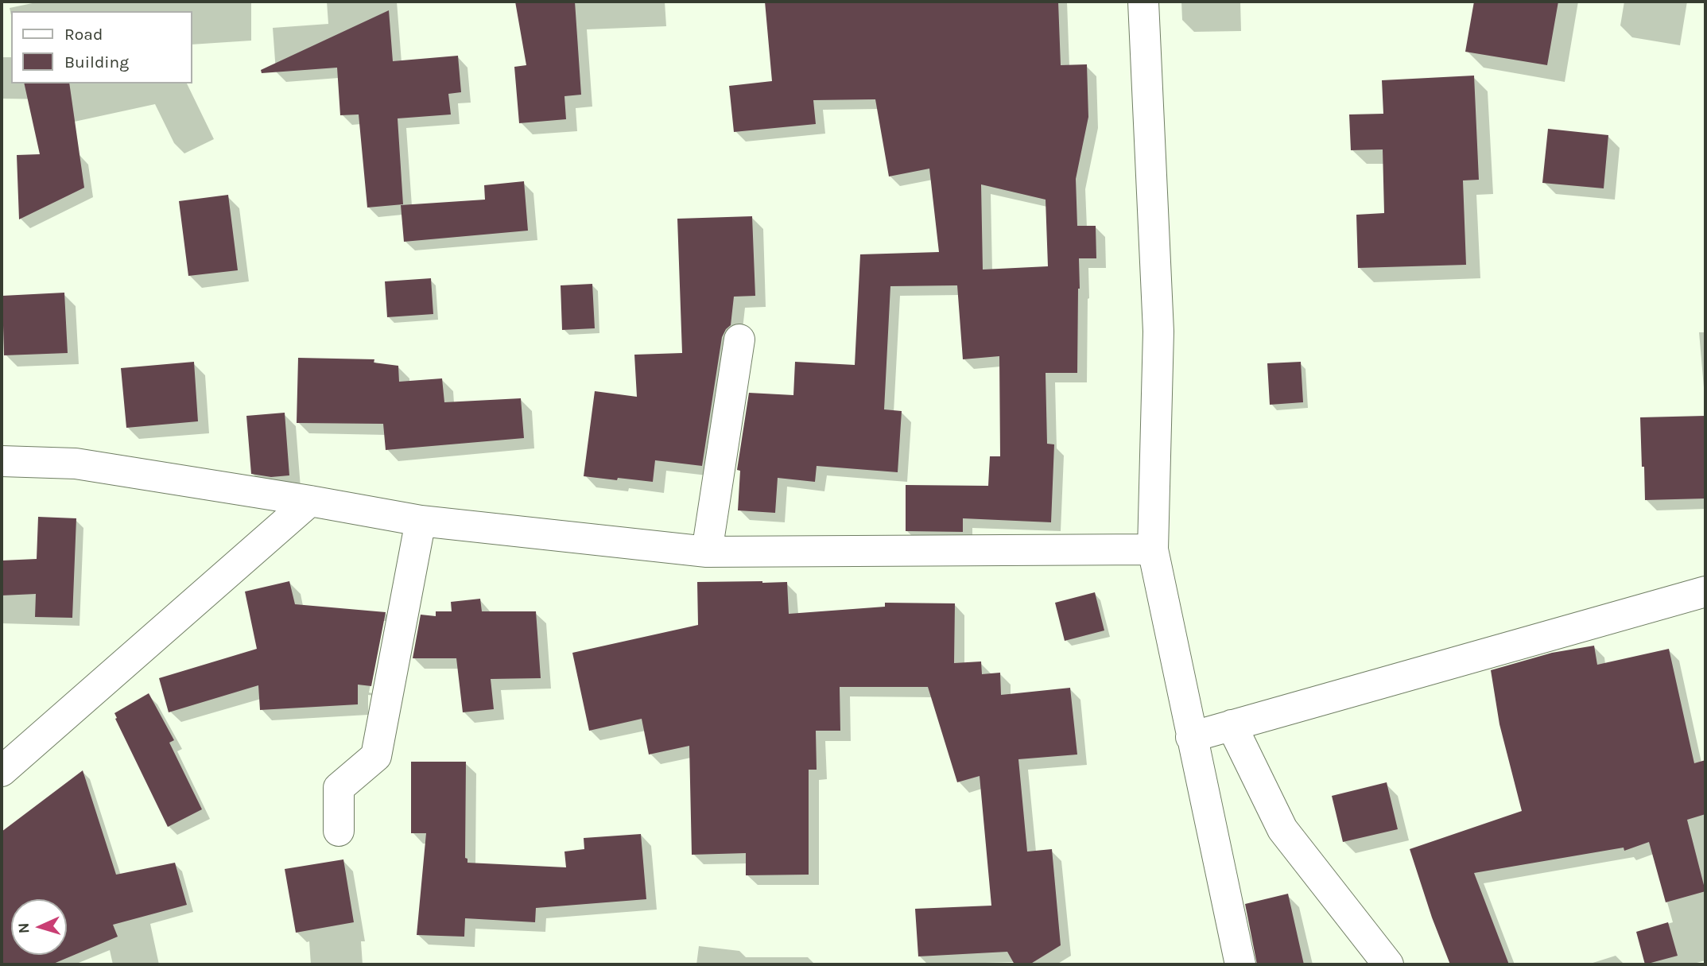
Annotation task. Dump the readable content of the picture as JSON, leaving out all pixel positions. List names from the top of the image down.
{
  "legend": ["Road", "Building"],
  "north": "left"
}
